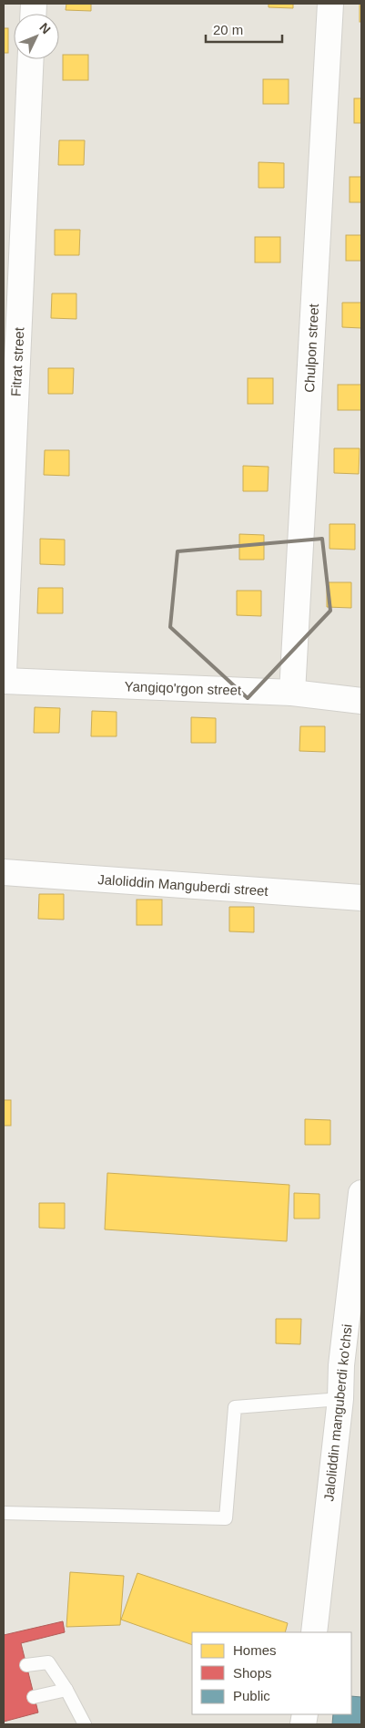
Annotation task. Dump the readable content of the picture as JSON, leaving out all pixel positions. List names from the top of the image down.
{
  "streets": {
    "street": [
      "Chulpon street",
      "Fitrat street",
      "Yangiqo'rgon street",
      "Jaloliddin Manguberdi street",
      "Jaloliddin manguberdi ko'chsi"
    ]
  },
  "crossings": [
    ["Chulpon street", "Yangiqo'rgon street"]
  ],
  "legend": ["Homes", "Shops", "Public"],
  "scale_bar": "20 m",
  "north": "top right"
}
